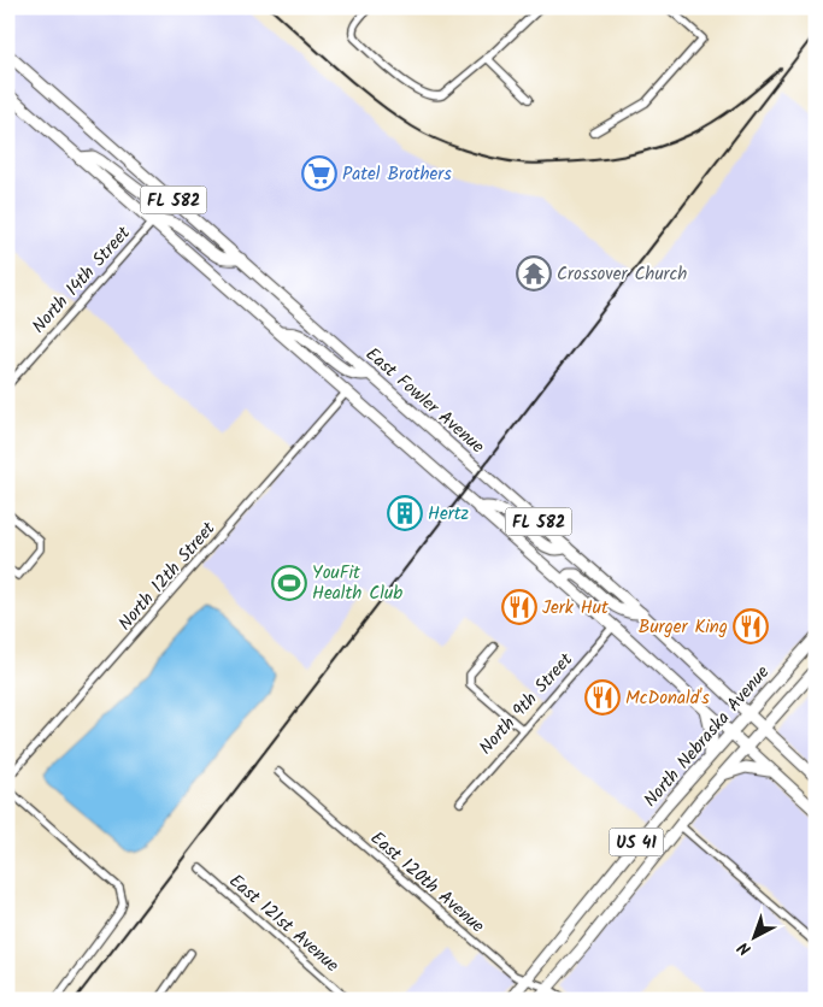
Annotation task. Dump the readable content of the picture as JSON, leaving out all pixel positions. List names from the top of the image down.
{
  "streets": {
    "main road": [
      "FL 582",
      "East Fowler Avenue",
      "North Nebraska Avenue",
      "US 41"
    ],
    "street": [
      "North 14th Street",
      "North 12th Street",
      "North 9th Street",
      "East 120th Avenue",
      "East 121st Avenue"
    ]
  },
  "crossings": [
    ["FL 582", "North 14th Street"],
    ["FL 582", "North 12th Street"],
    ["FL 582", "North 9th Street"],
    ["FL 582", "North Nebraska Avenue"],
    ["East Fowler Avenue", "North Nebraska Avenue"],
    ["North Nebraska Avenue", "East 120th Avenue"]
  ],
  "places": {
    "supermarket": ["Patel Brothers"],
    "temple": ["Crossover Church"],
    "building": ["Hertz"],
    "sports": ["YouFit Health Club"],
    "restaurant": ["Jerk Hut", "Burger King", "McDonald's"]
  },
  "north": "bottom left"
}
